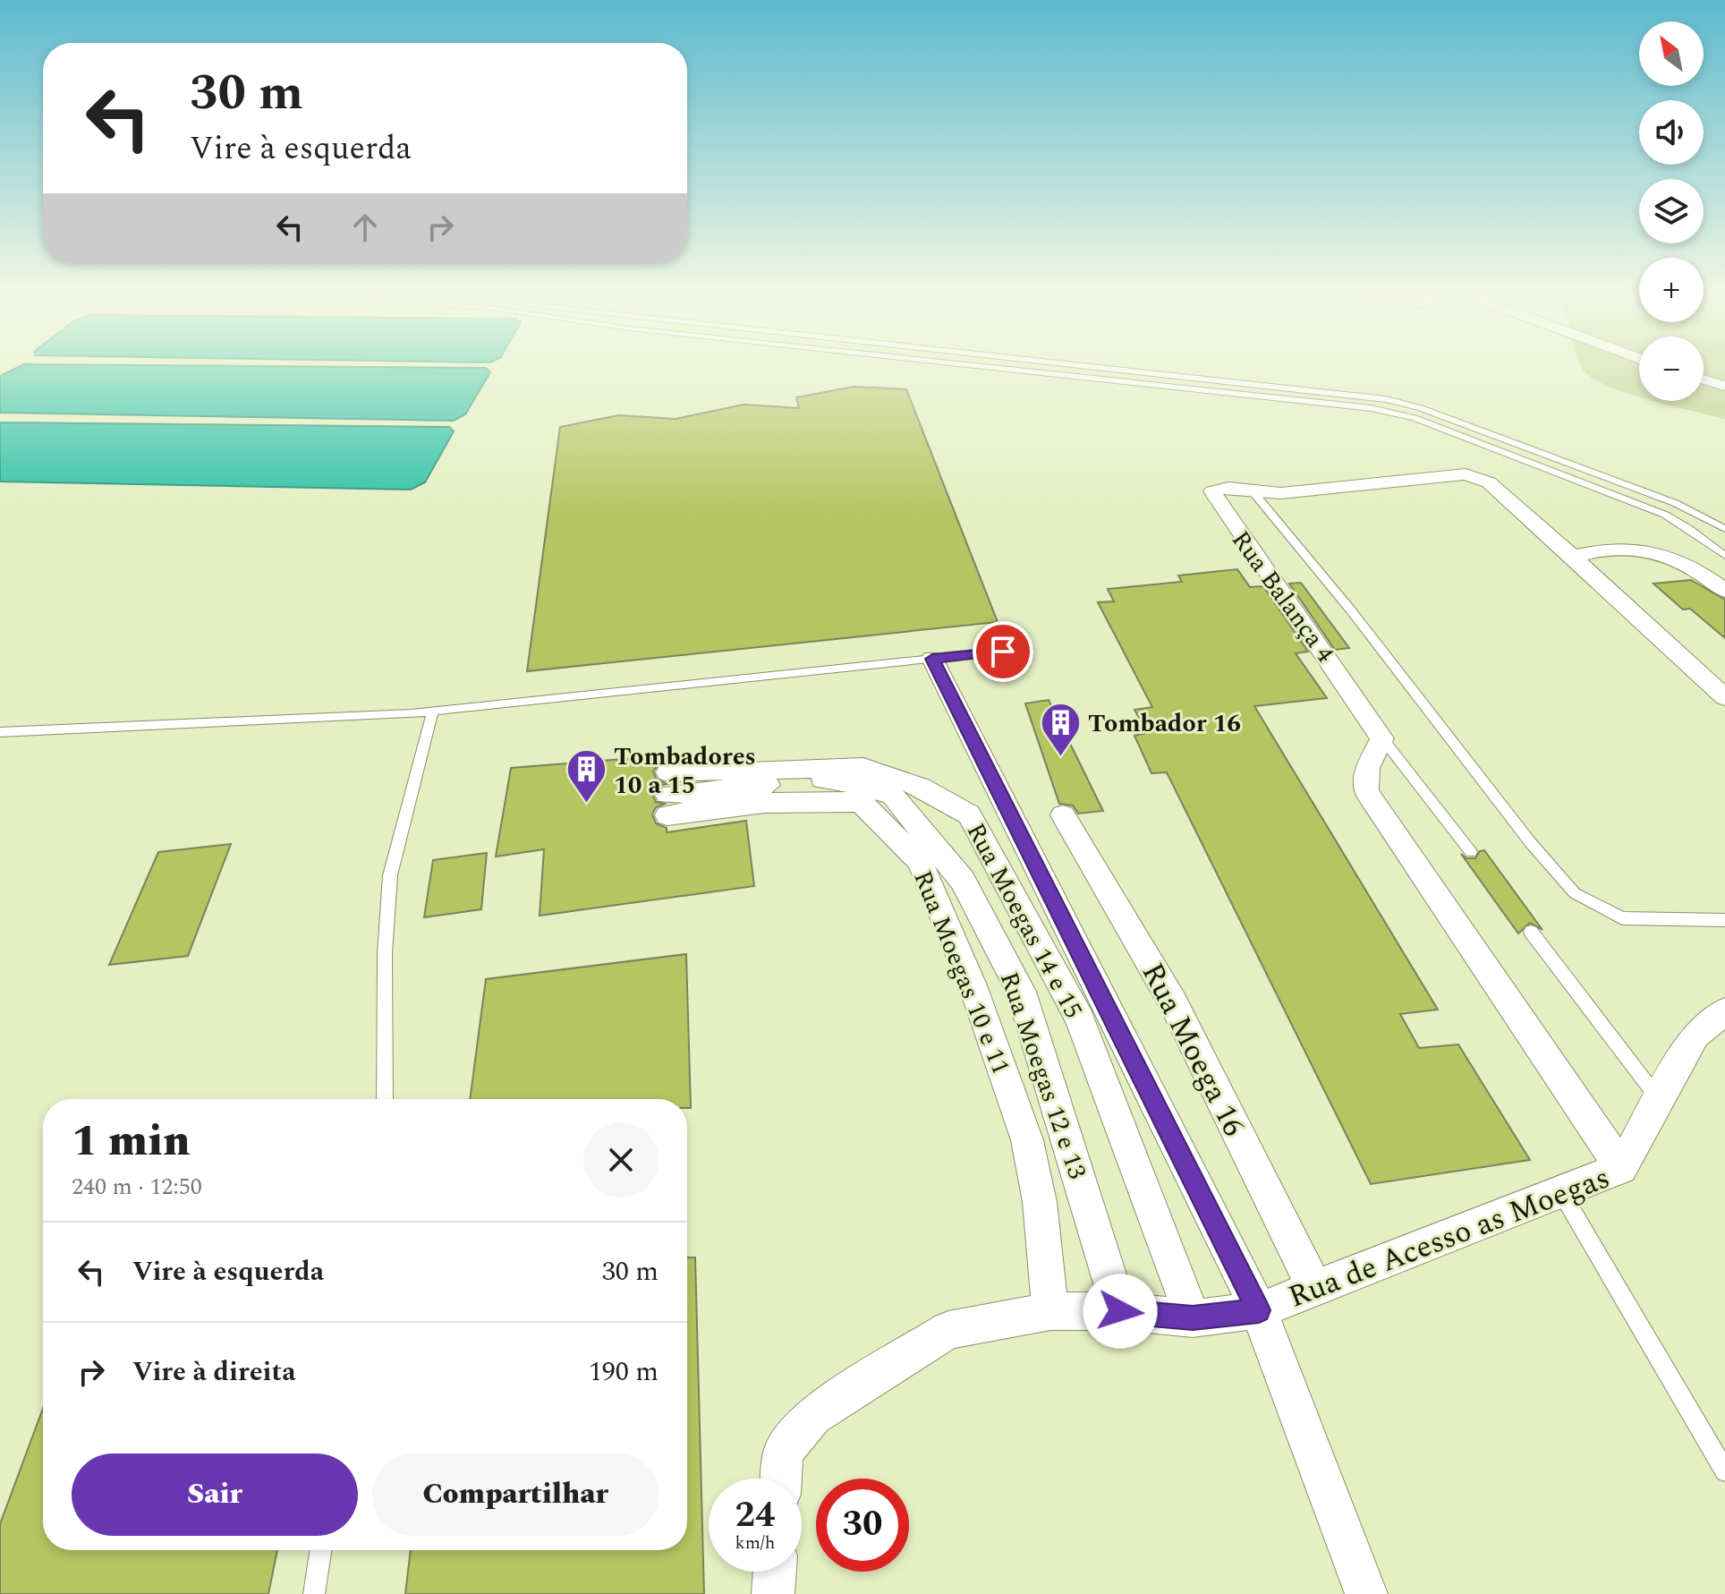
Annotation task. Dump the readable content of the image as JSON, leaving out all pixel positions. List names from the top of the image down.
{
  "streets": {
    "street": [
      "Rua Balança 4",
      "Rua Moegas 14 e 15",
      "Rua Moegas 10 e 11",
      "Rua Moega 16",
      "Rua Moegas 12 e 13",
      "Rua de Acesso as Moegas"
    ]
  },
  "crossings": [
    ["Rua Moegas 14 e 15", "Rua Moegas 10 e 11"],
    ["Rua Moegas 14 e 15", "Rua Moegas 12 e 13"],
    ["Rua Moegas 14 e 15", "Rua de Acesso as Moegas"],
    ["Rua Moegas 10 e 11", "Rua Moegas 12 e 13"],
    ["Rua Moegas 10 e 11", "Rua de Acesso as Moegas"],
    ["Rua Moega 16", "Rua de Acesso as Moegas"],
    ["Rua Moegas 12 e 13", "Rua de Acesso as Moegas"]
  ],
  "places": {
    "building": ["Tombador 16", "Tombadores 10 a 15"]
  },
  "north": "top left",
  "page": {
    "map_buttons": ["+", "−"],
    "turn": ["30 m", "Vire à esquerda"],
    "heading": ["1 min", "240 m · 12:50"],
    "list": [
      {
        "name": "Vire à esquerda",
        "value": "30 m"
      },
      {
        "name": "Vire à direita",
        "value": "190 m"
      }
    ],
    "buttons": ["Sair", "Compartilhar"],
    "speed": "24 km/h",
    "limit": "30"
  }
}
